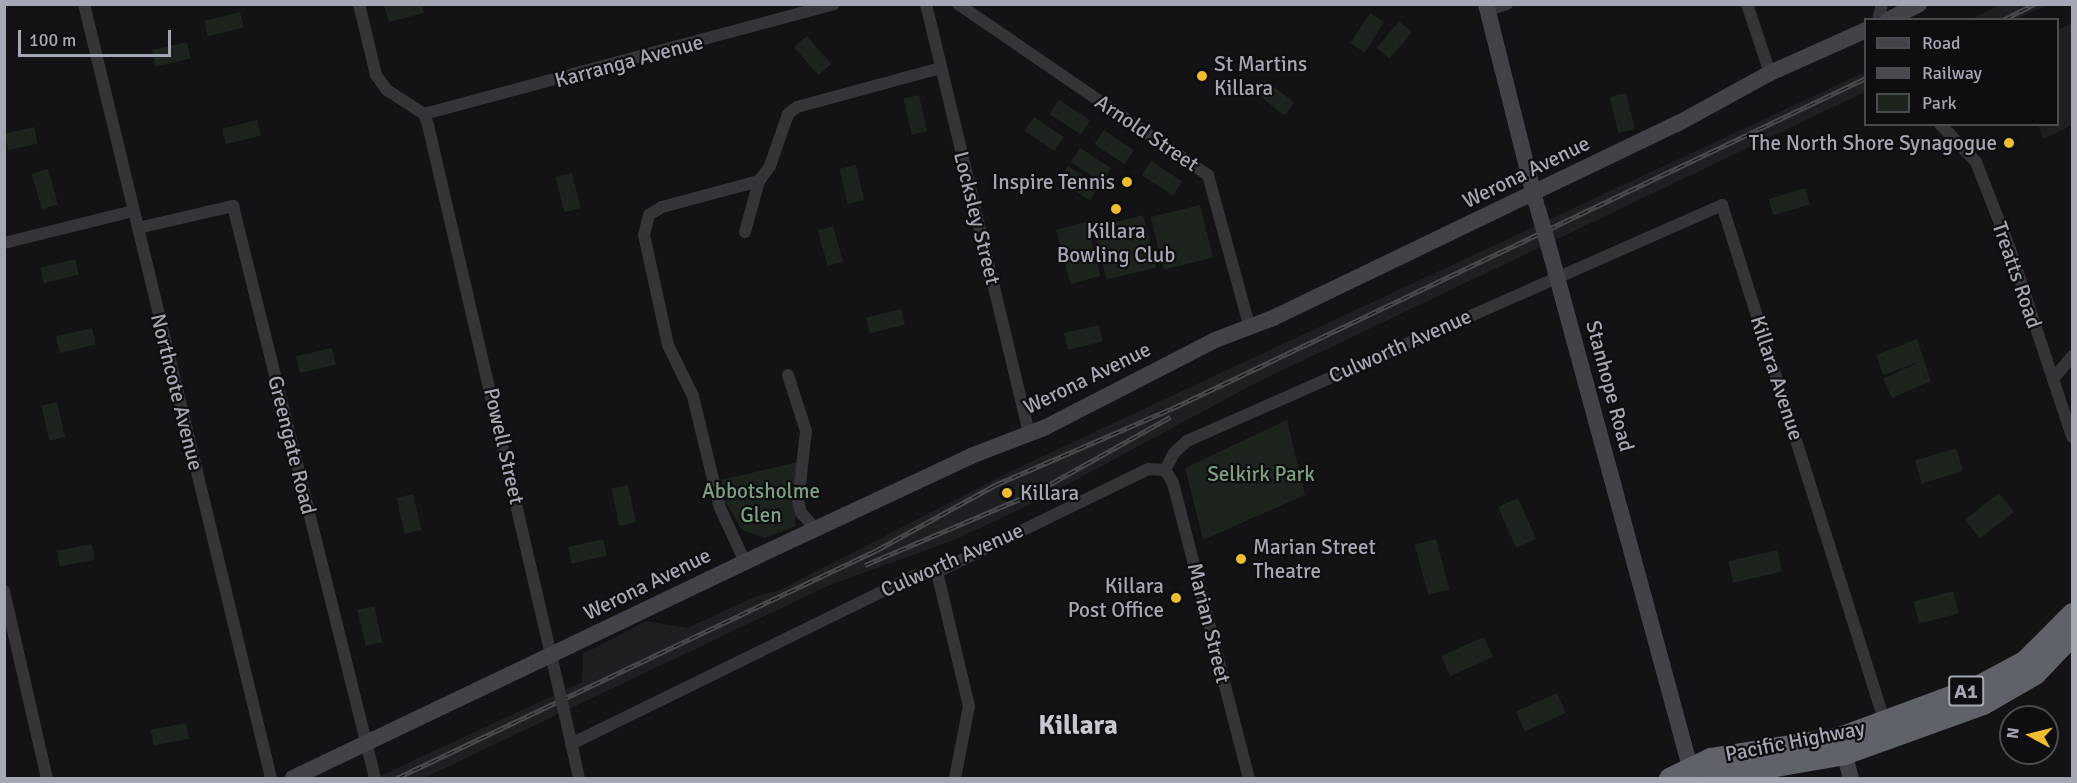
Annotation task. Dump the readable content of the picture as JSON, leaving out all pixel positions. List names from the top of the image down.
{
  "streets": {
    "highway": ["A1", "Pacific Highway"],
    "street": [
      "Karranga Avenue",
      "Arnold Street",
      "Werona Avenue",
      "Locksley Street",
      "Treatts Road",
      "Culworth Avenue",
      "Killara Avenue",
      "Stanhope Road",
      "Northcote Avenue",
      "Greengate Road",
      "Powell Street",
      "Marian Street"
    ]
  },
  "crossings": [
    ["Karranga Avenue", "Powell Street"],
    ["Arnold Street", "Werona Avenue"],
    ["Werona Avenue", "Locksley Street"],
    ["Werona Avenue", "Stanhope Road"],
    ["Werona Avenue", "Greengate Road"],
    ["Werona Avenue", "Powell Street"],
    ["Culworth Avenue", "Killara Avenue"],
    ["Culworth Avenue", "Stanhope Road"],
    ["Culworth Avenue", "Powell Street"],
    ["Culworth Avenue", "Marian Street"],
    ["Killara Avenue", "Stanhope Road"],
    ["Killara Avenue", "Pacific Highway"],
    ["Stanhope Road", "Pacific Highway"],
    ["Northcote Avenue", "Greengate Road"]
  ],
  "districts": ["Killara"],
  "parks": ["Selkirk Park", "Abbotsholme Glen"],
  "places": [
    "St Martins Killara",
    "The North Shore Synagogue",
    "Inspire Tennis",
    "Killara Bowling Club",
    "Killara",
    "Marian Street Theatre",
    "Killara Post Office"
  ],
  "legend": ["Road", "Railway", "Park"],
  "scale_bar": "100 m",
  "north": "left"
}
